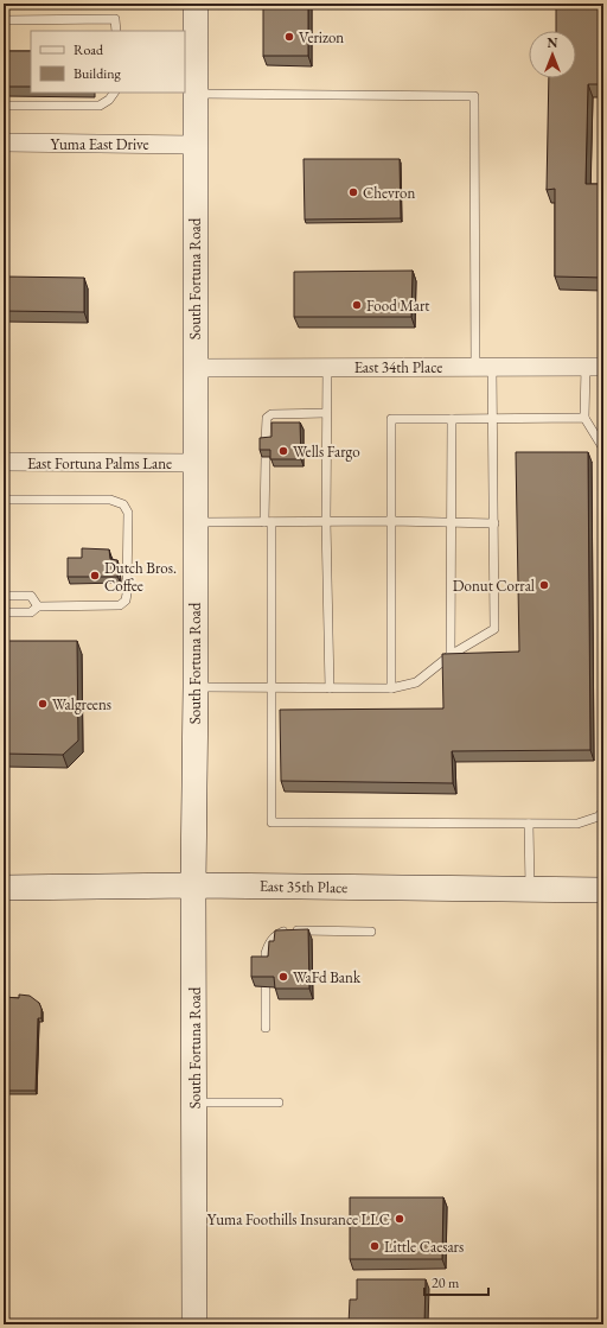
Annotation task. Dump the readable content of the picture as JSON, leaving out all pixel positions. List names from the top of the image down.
{
  "streets": {
    "main road": ["South Fortuna Road", "East 35th Place"],
    "street": ["Yuma East Drive", "East 34th Place", "East Fortuna Palms Lane"]
  },
  "crossings": [
    ["Yuma East Drive", "South Fortuna Road"],
    ["South Fortuna Road", "East 34th Place"],
    ["South Fortuna Road", "East Fortuna Palms Lane"],
    ["South Fortuna Road", "East 35th Place"]
  ],
  "places": [
    "Verizon",
    "Chevron",
    "Food Mart",
    "Wells Fargo",
    "Dutch Bros. Coffee",
    "Donut Corral",
    "Walgreens",
    "WaFd Bank",
    "Yuma Foothills Insurance LLC",
    "Little Caesars"
  ],
  "legend": ["Road", "Building"],
  "scale_bar": "20 m",
  "north": "top"
}
